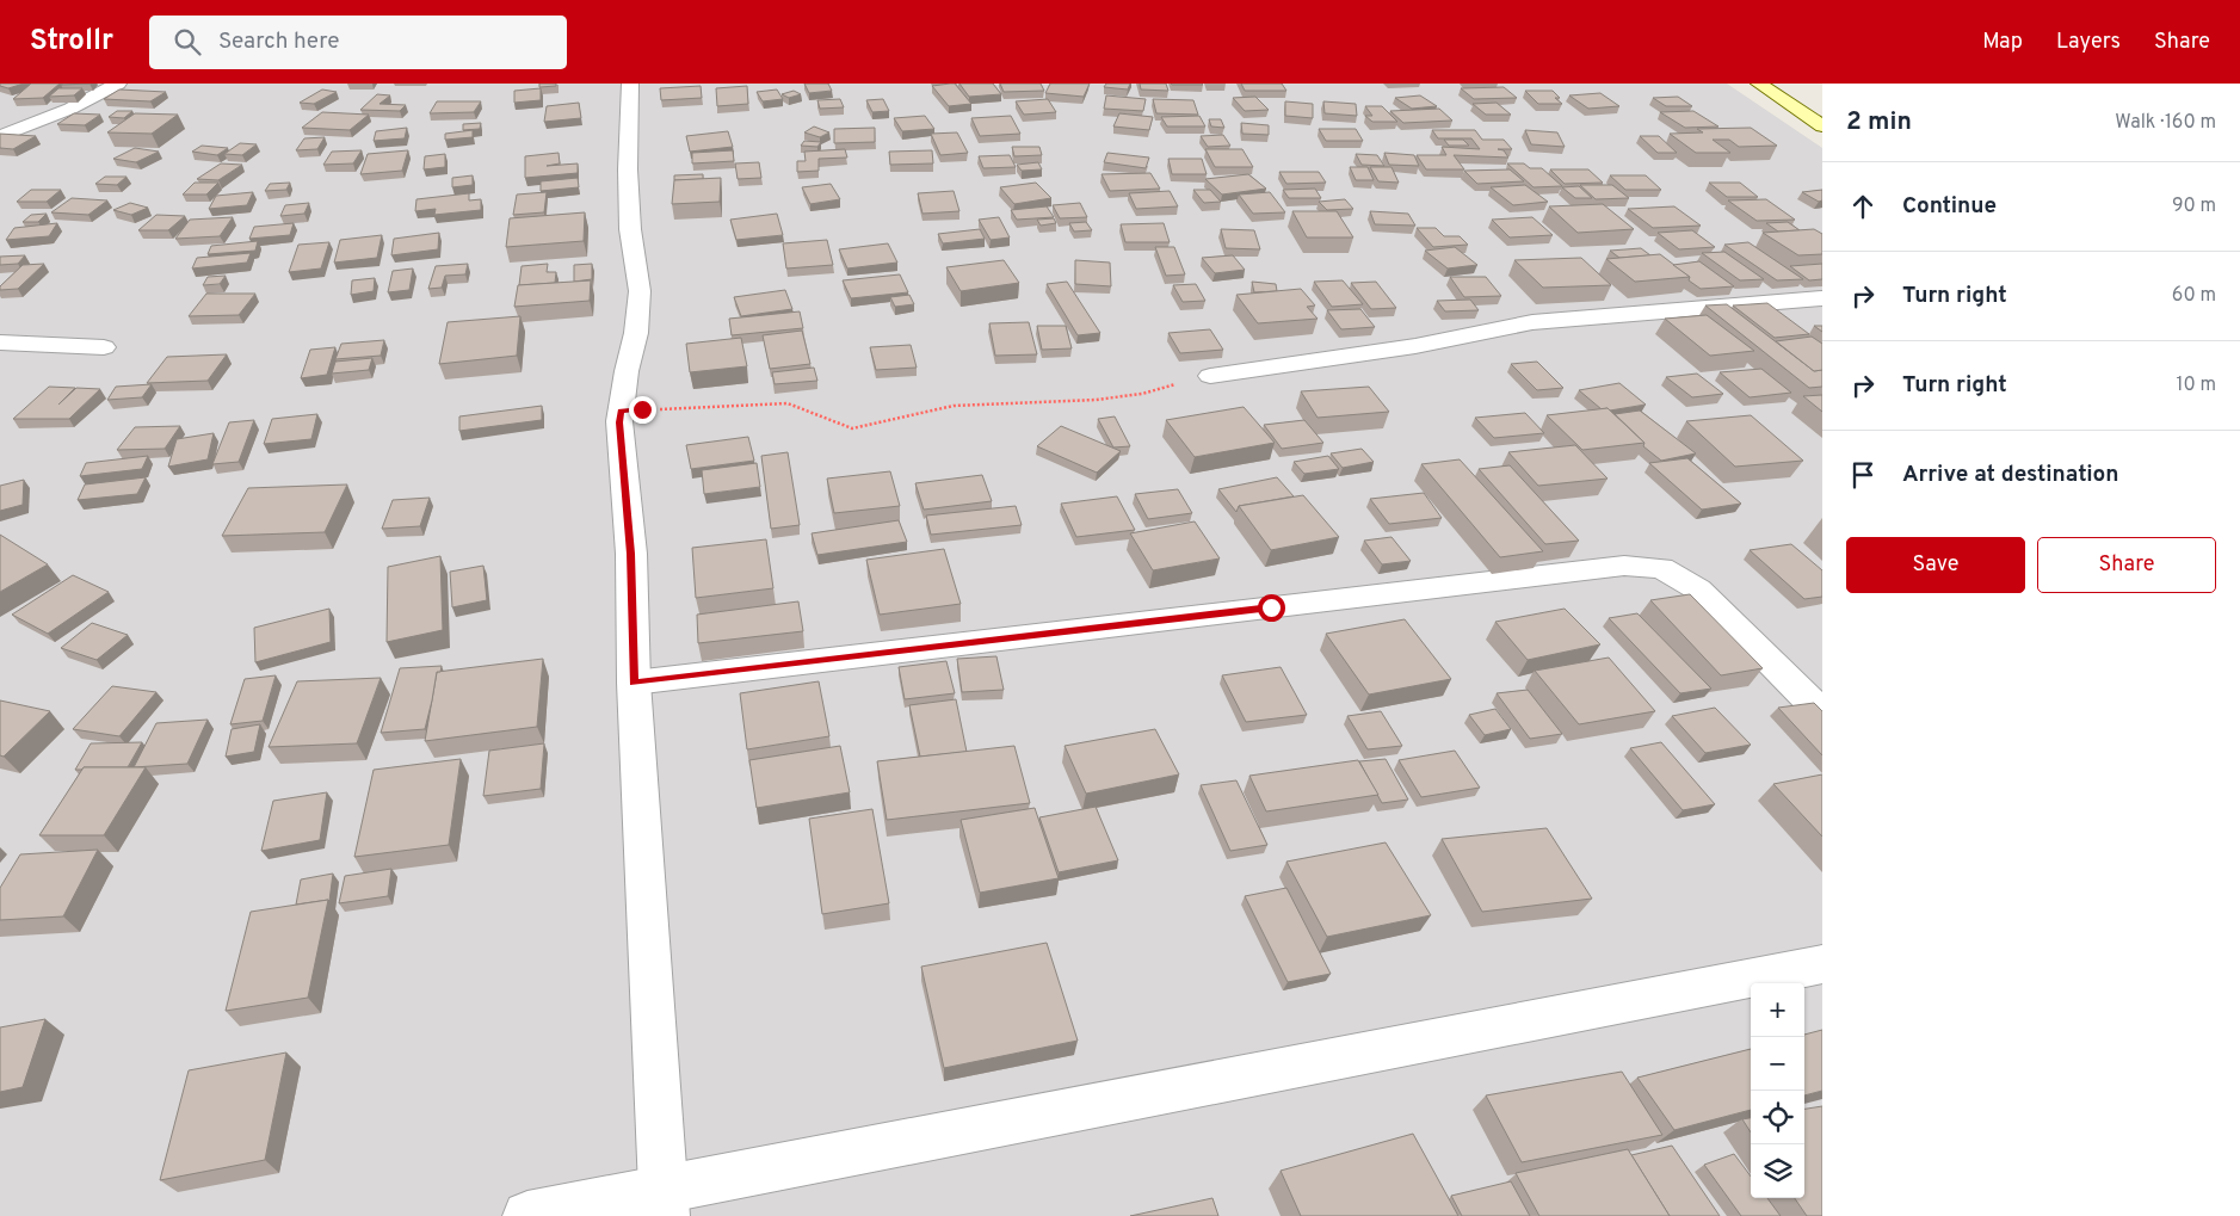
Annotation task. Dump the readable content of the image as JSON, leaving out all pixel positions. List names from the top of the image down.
{
  "page": {
    "header": "Strollr",
    "search": "Search here",
    "nav": ["Map", "Layers", "Share"],
    "heading": ["2 min", "Walk · 160 m"],
    "list": [
      ["Continue", "90 m"],
      ["Turn right", "60 m"],
      ["Turn right", "10 m"],
      "Arrive at destination"
    ],
    "buttons": ["Save", "Share"],
    "map_buttons": ["+", "−"]
  }
}
